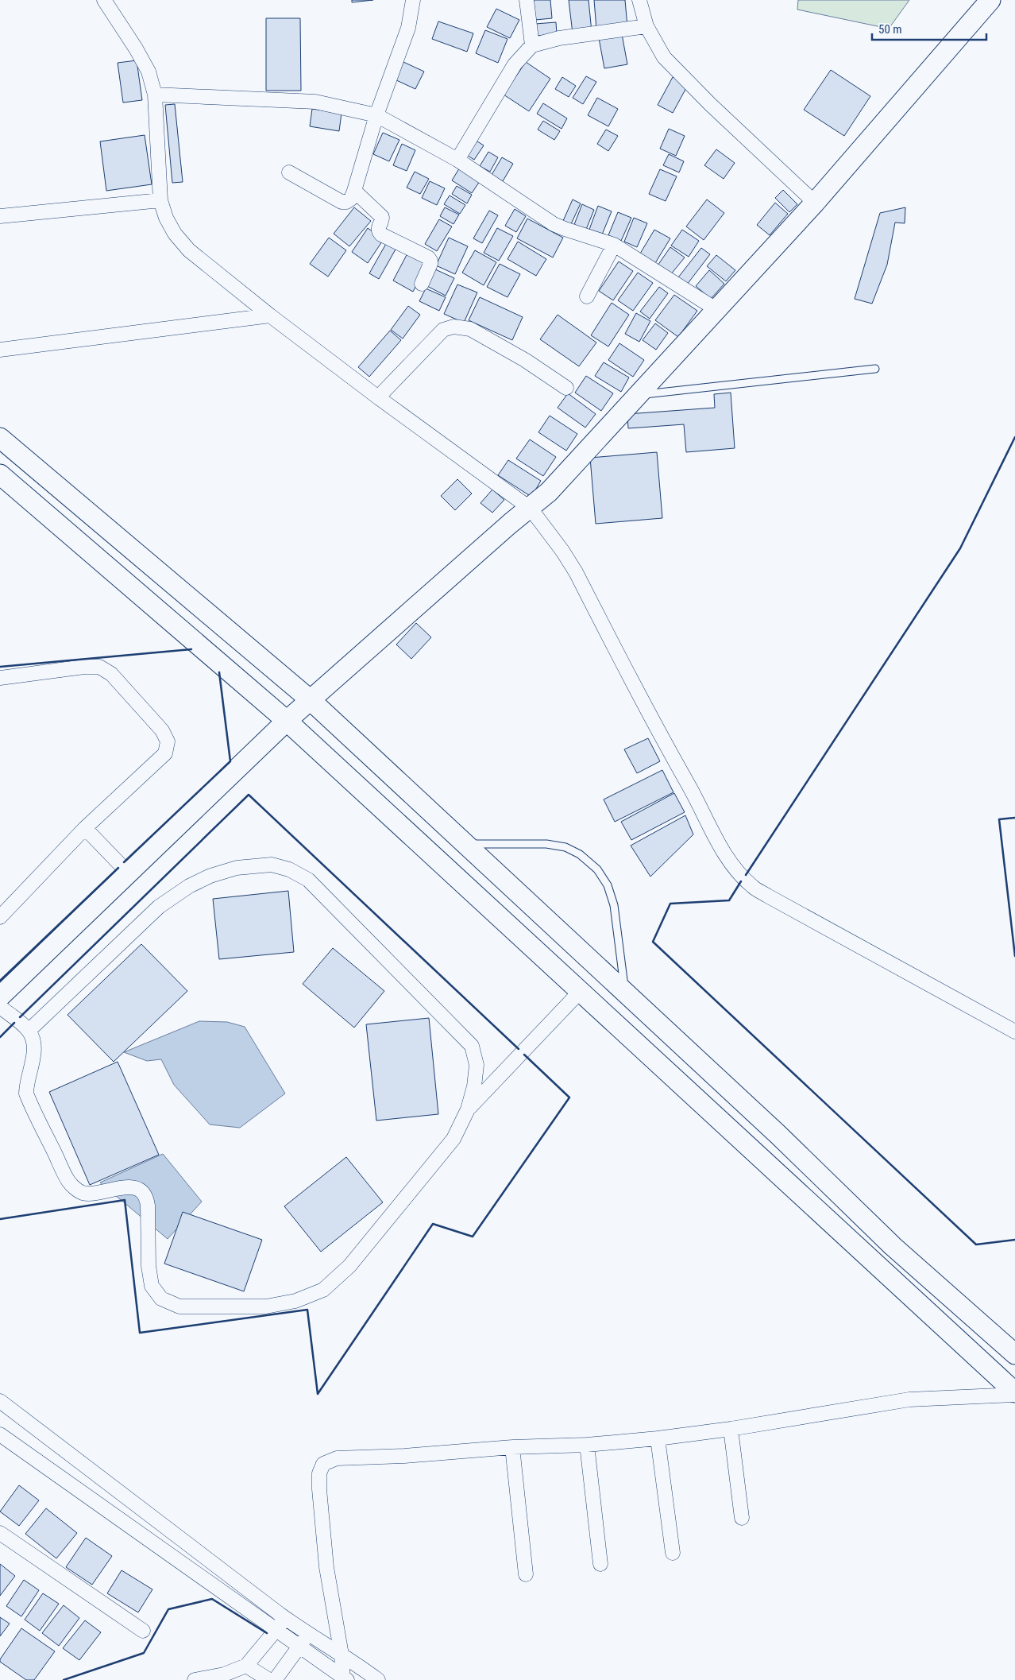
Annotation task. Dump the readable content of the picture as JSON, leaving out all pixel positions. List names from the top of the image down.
{
  "scale_bar": "50 m"
}
